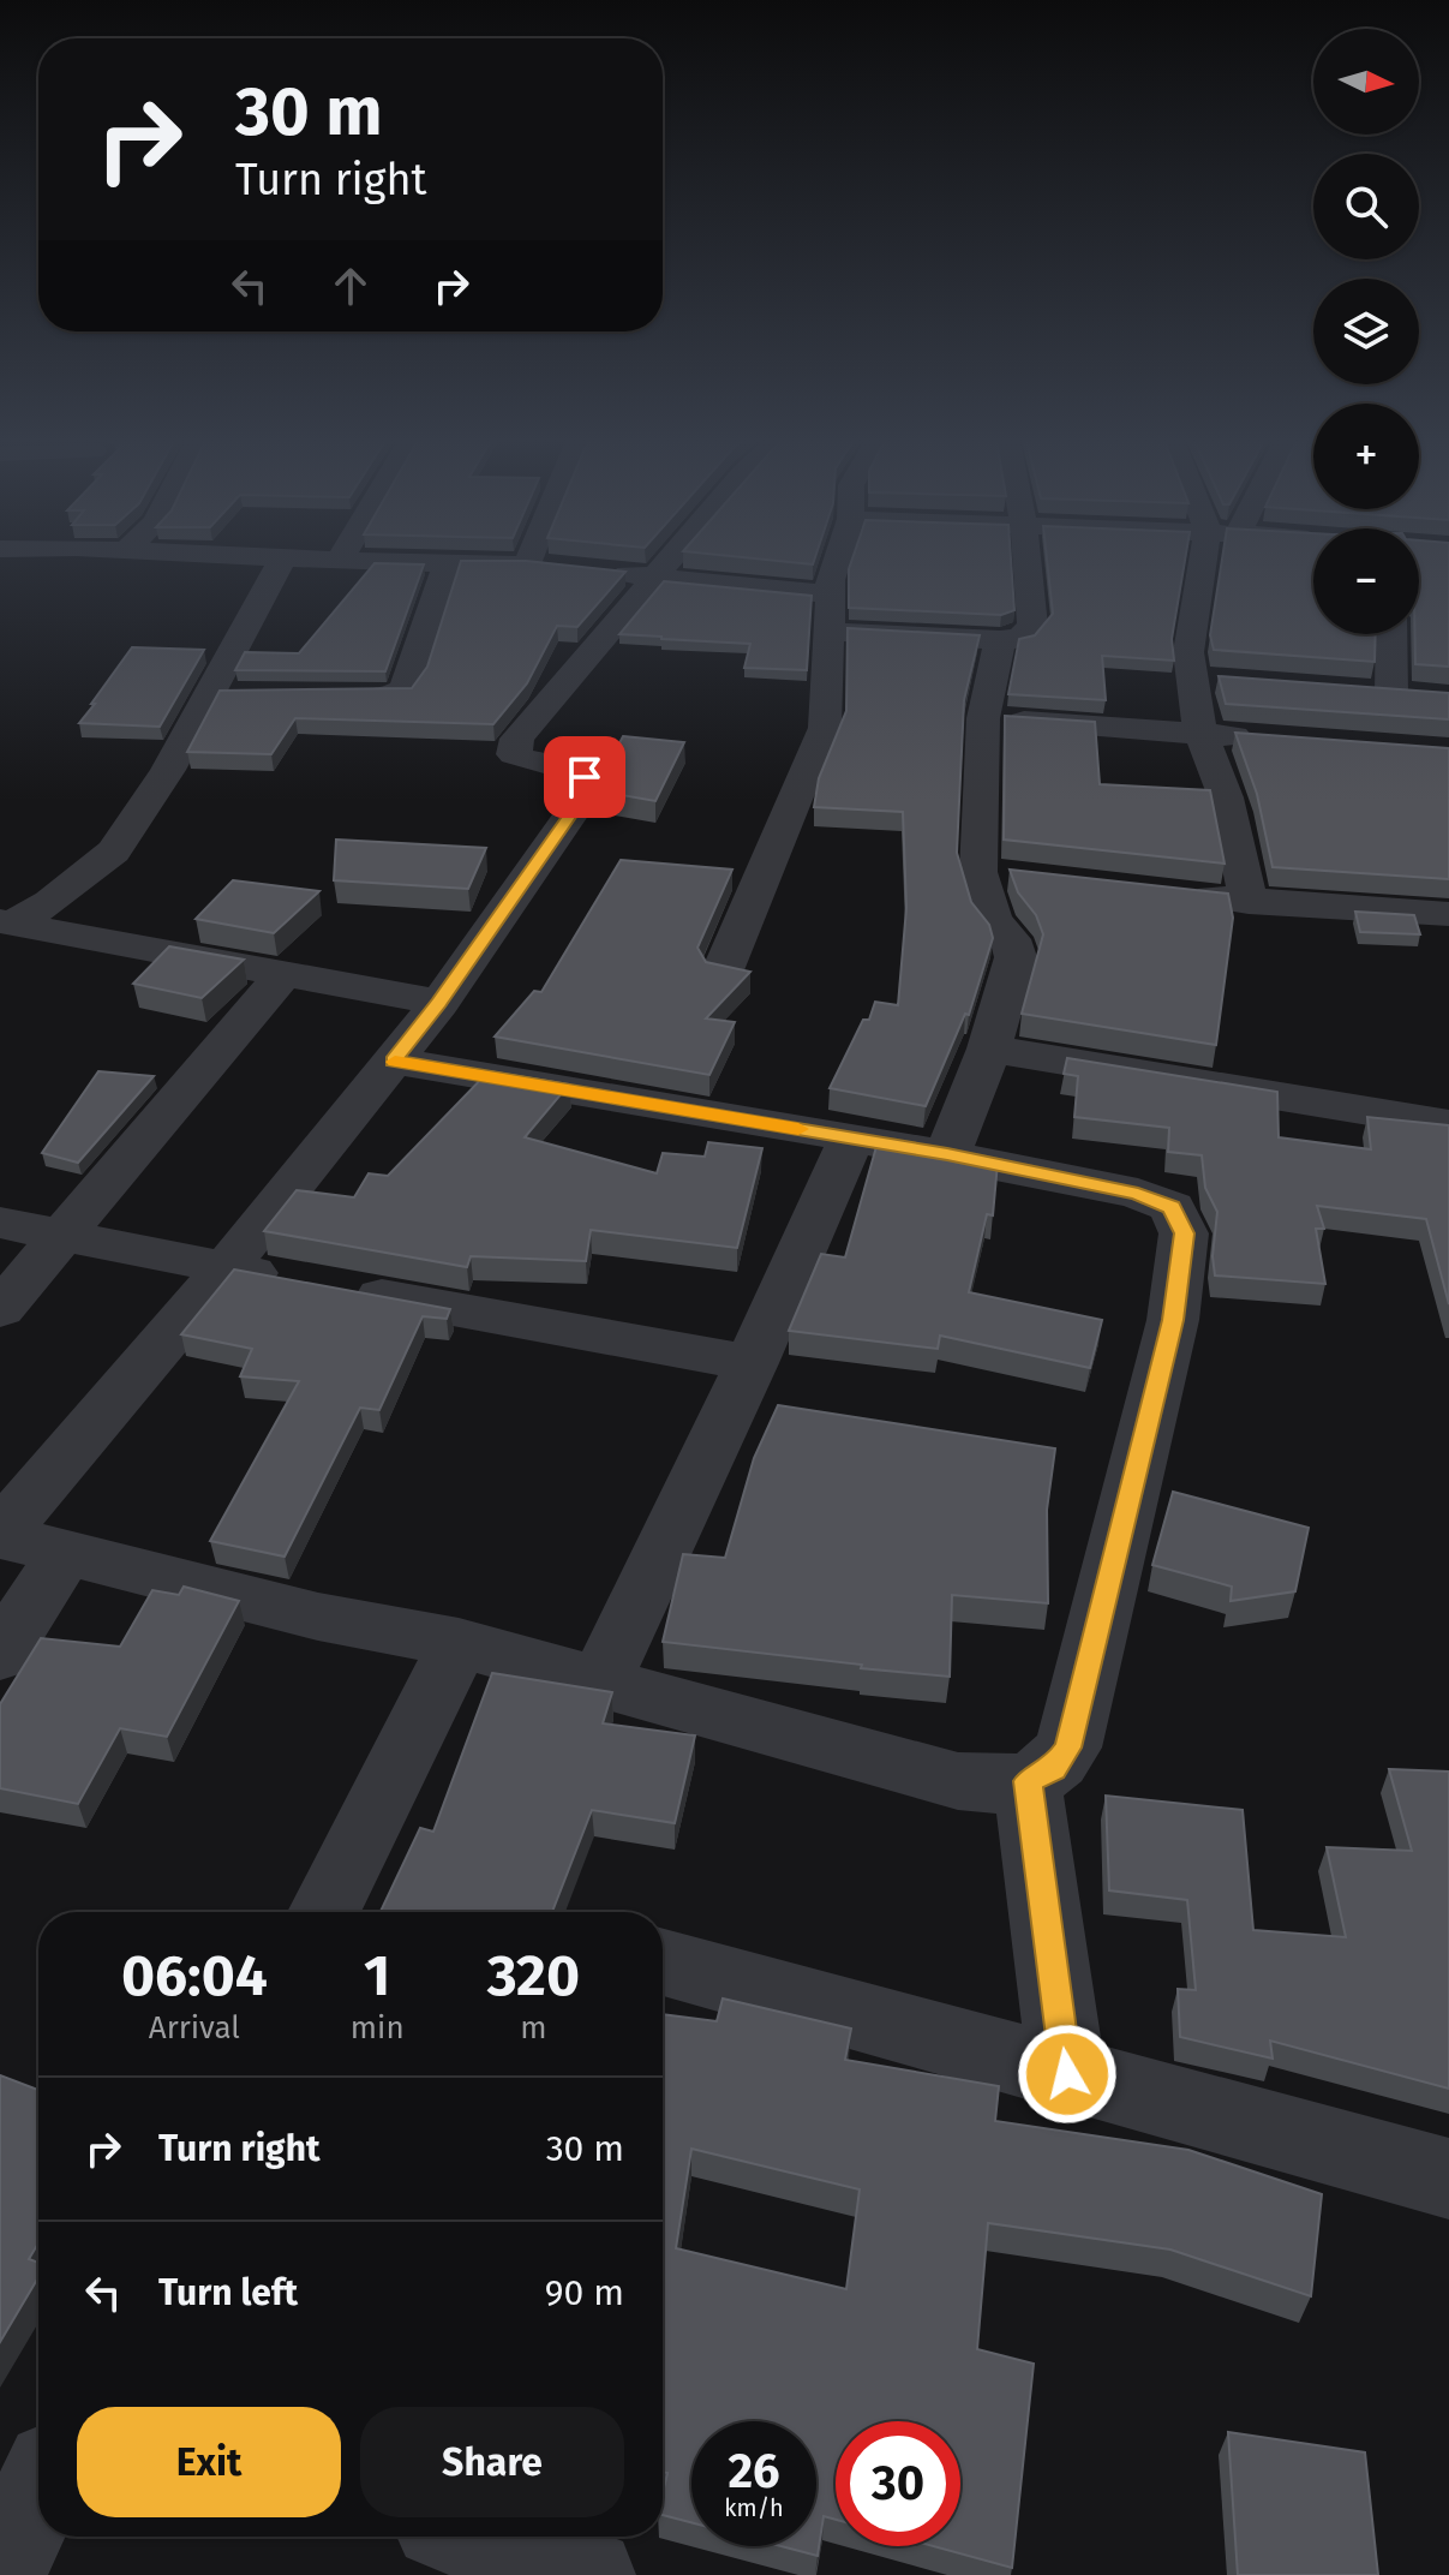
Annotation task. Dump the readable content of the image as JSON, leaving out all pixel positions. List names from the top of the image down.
{
  "north": "right",
  "page": {
    "map_buttons": ["+", "−"],
    "turn": ["30 m", "Turn right"],
    "eta": [
      "06:04",
      "Arrival",
      "1",
      "min",
      "320",
      "m"
    ],
    "list": [
      {
        "name": "Turn right",
        "value": "30 m"
      },
      {
        "name": "Turn left",
        "value": "90 m"
      }
    ],
    "buttons": ["Exit", "Share"],
    "speed": "26 km/h",
    "limit": "30"
  }
}
